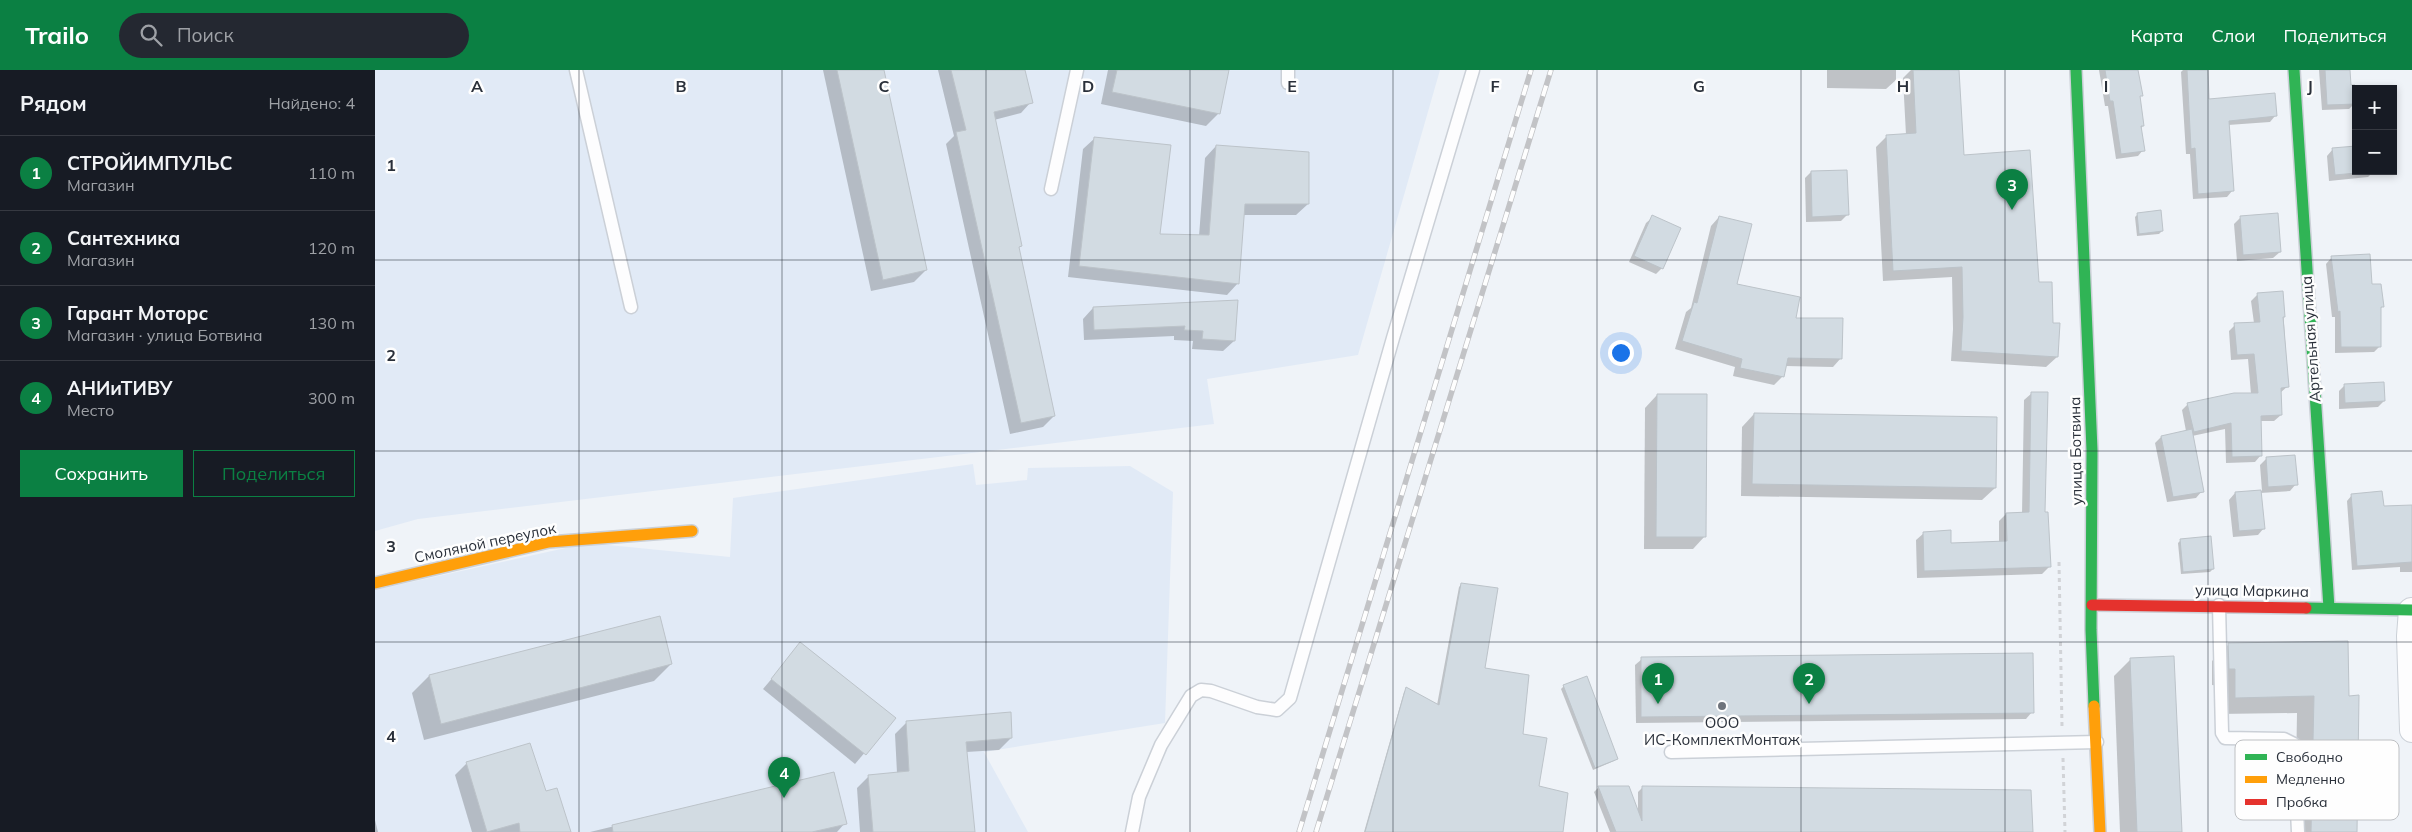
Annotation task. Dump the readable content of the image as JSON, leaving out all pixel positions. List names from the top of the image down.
{
  "streets": {
    "street": [
      "Артельная улица",
      "улица Ботвина",
      "Смоляной переулок",
      "улица Маркина"
    ]
  },
  "crossings": [
    ["Артельная улица", "улица Маркина"],
    ["улица Ботвина", "улица Маркина"]
  ],
  "places": ["ООО ИС-КомплектМонтаж"],
  "legend": ["Свободно", "Медленно", "Пробка"],
  "page": {
    "header": "Trailo",
    "search": "Поиск",
    "nav": ["Карта", "Слои", "Поделиться"],
    "heading": ["Рядом", "Найдено: 4"],
    "map_buttons": ["+", "−"],
    "list": [
      {
        "mark": "1",
        "name": "СТРОЙИМПУЛЬС",
        "note": "Магазин",
        "value": "110 m"
      },
      {
        "mark": "2",
        "name": "Сантехника",
        "note": "Магазин",
        "value": "120 m"
      },
      {
        "mark": "3",
        "name": "Гарант Моторс",
        "note": "Магазин · улица Ботвина",
        "value": "130 m"
      },
      {
        "mark": "4",
        "name": "АНИиТИВУ",
        "note": "Место",
        "value": "300 m"
      }
    ],
    "pins": [
      "3",
      "1",
      "2",
      "4"
    ],
    "buttons": ["Сохранить", "Поделиться"]
  },
  "grid": {
    "columns": [
      "A",
      "B",
      "C",
      "D",
      "E",
      "F",
      "G",
      "H",
      "I",
      "J"
    ],
    "rows": [
      "1",
      "2",
      "3",
      "4"
    ]
  }
}
